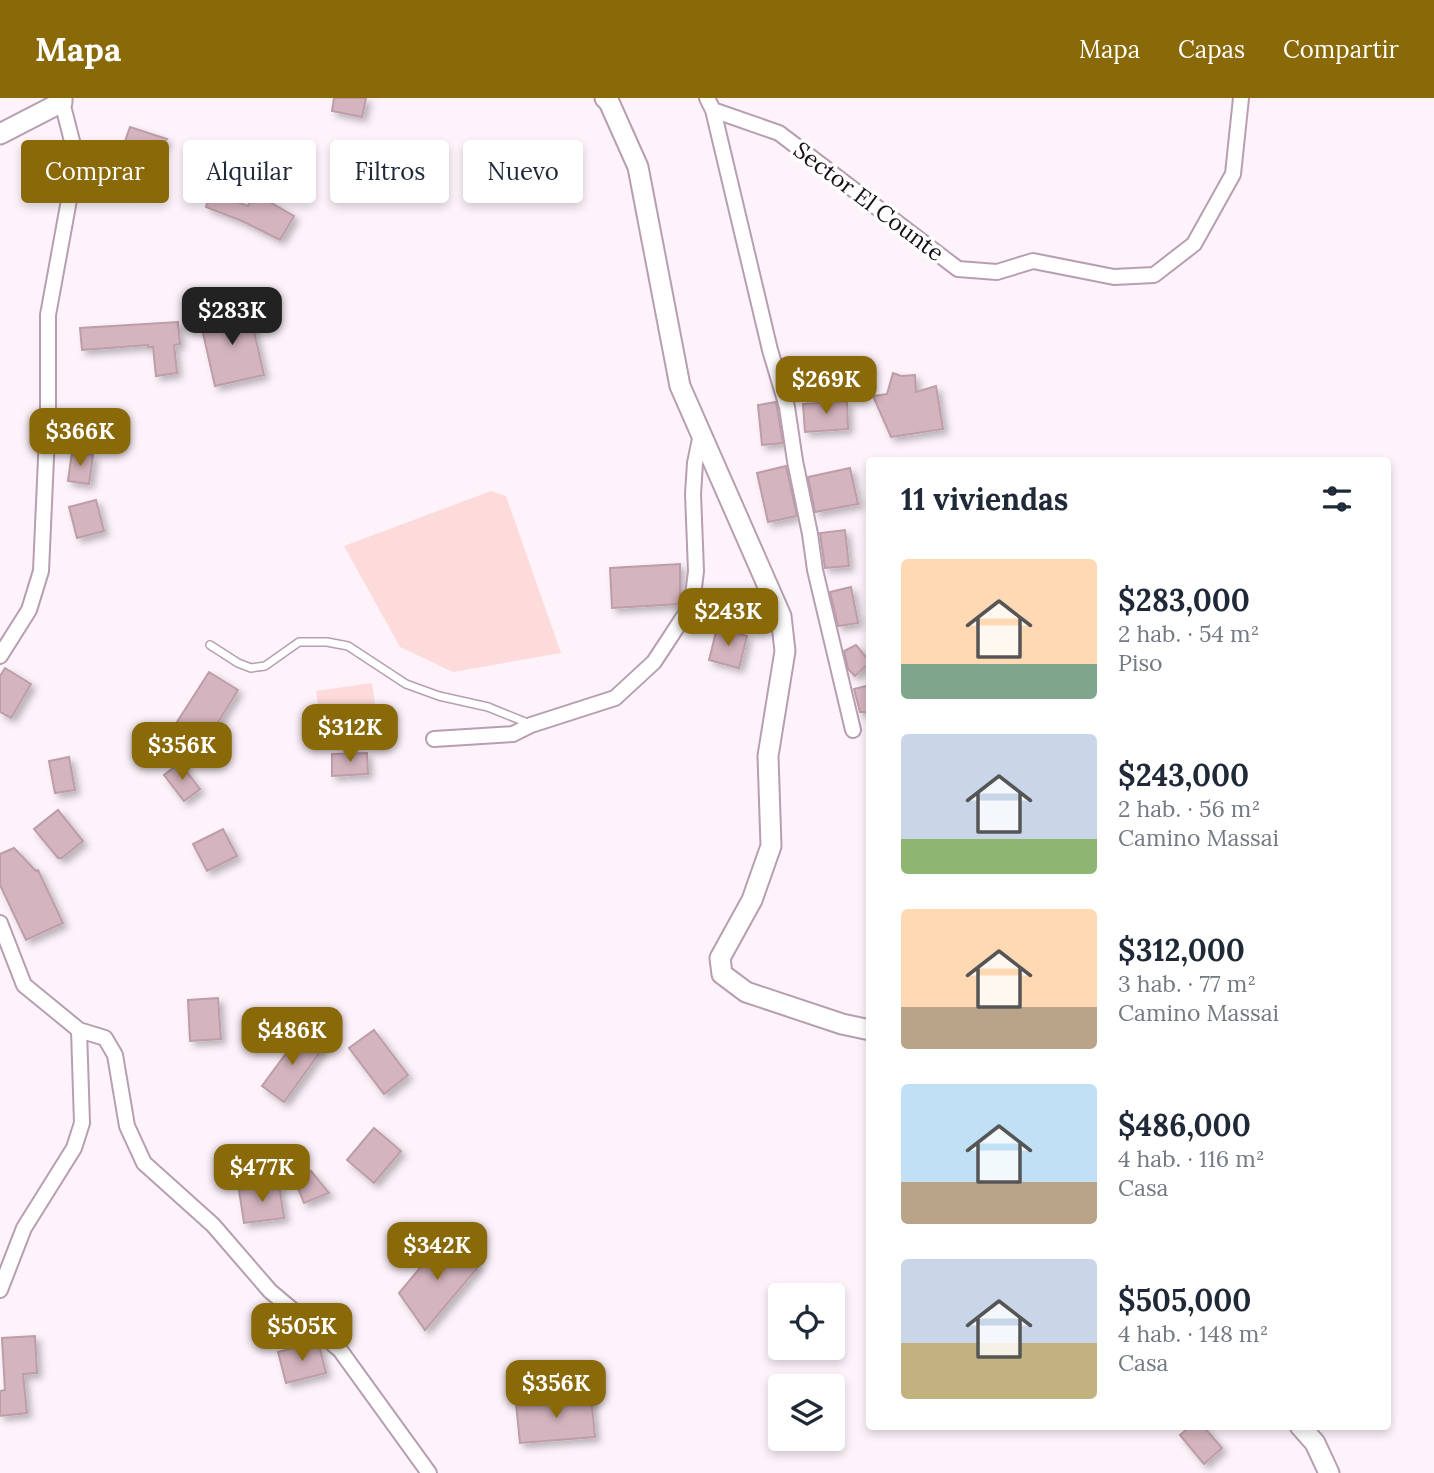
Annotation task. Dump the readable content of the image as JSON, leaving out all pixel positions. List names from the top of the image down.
{
  "streets": {
    "street": ["Sector El Counte"]
  },
  "page": {
    "header": "Mapa",
    "nav": ["Mapa", "Capas", "Compartir"],
    "chip": [
      "Comprar",
      "Alquilar",
      "Filtros",
      "Nuevo"
    ],
    "price": [
      "$283K",
      "$269K",
      "$366K",
      "$243K",
      "$312K",
      "$356K",
      "$486K",
      "$477K",
      "$342K",
      "$505K",
      "$356K"
    ],
    "heading": "11 viviendas",
    "list": [
      {
        "name": "$283,000",
        "note": "2 hab. · 54 m² · Piso"
      },
      {
        "name": "$243,000",
        "note": "2 hab. · 56 m² · Camino Massai"
      },
      {
        "name": "$312,000",
        "note": "3 hab. · 77 m² · Camino Massai"
      },
      {
        "name": "$486,000",
        "note": "4 hab. · 116 m² · Casa"
      },
      {
        "name": "$505,000",
        "note": "4 hab. · 148 m² · Casa"
      }
    ]
  }
}
